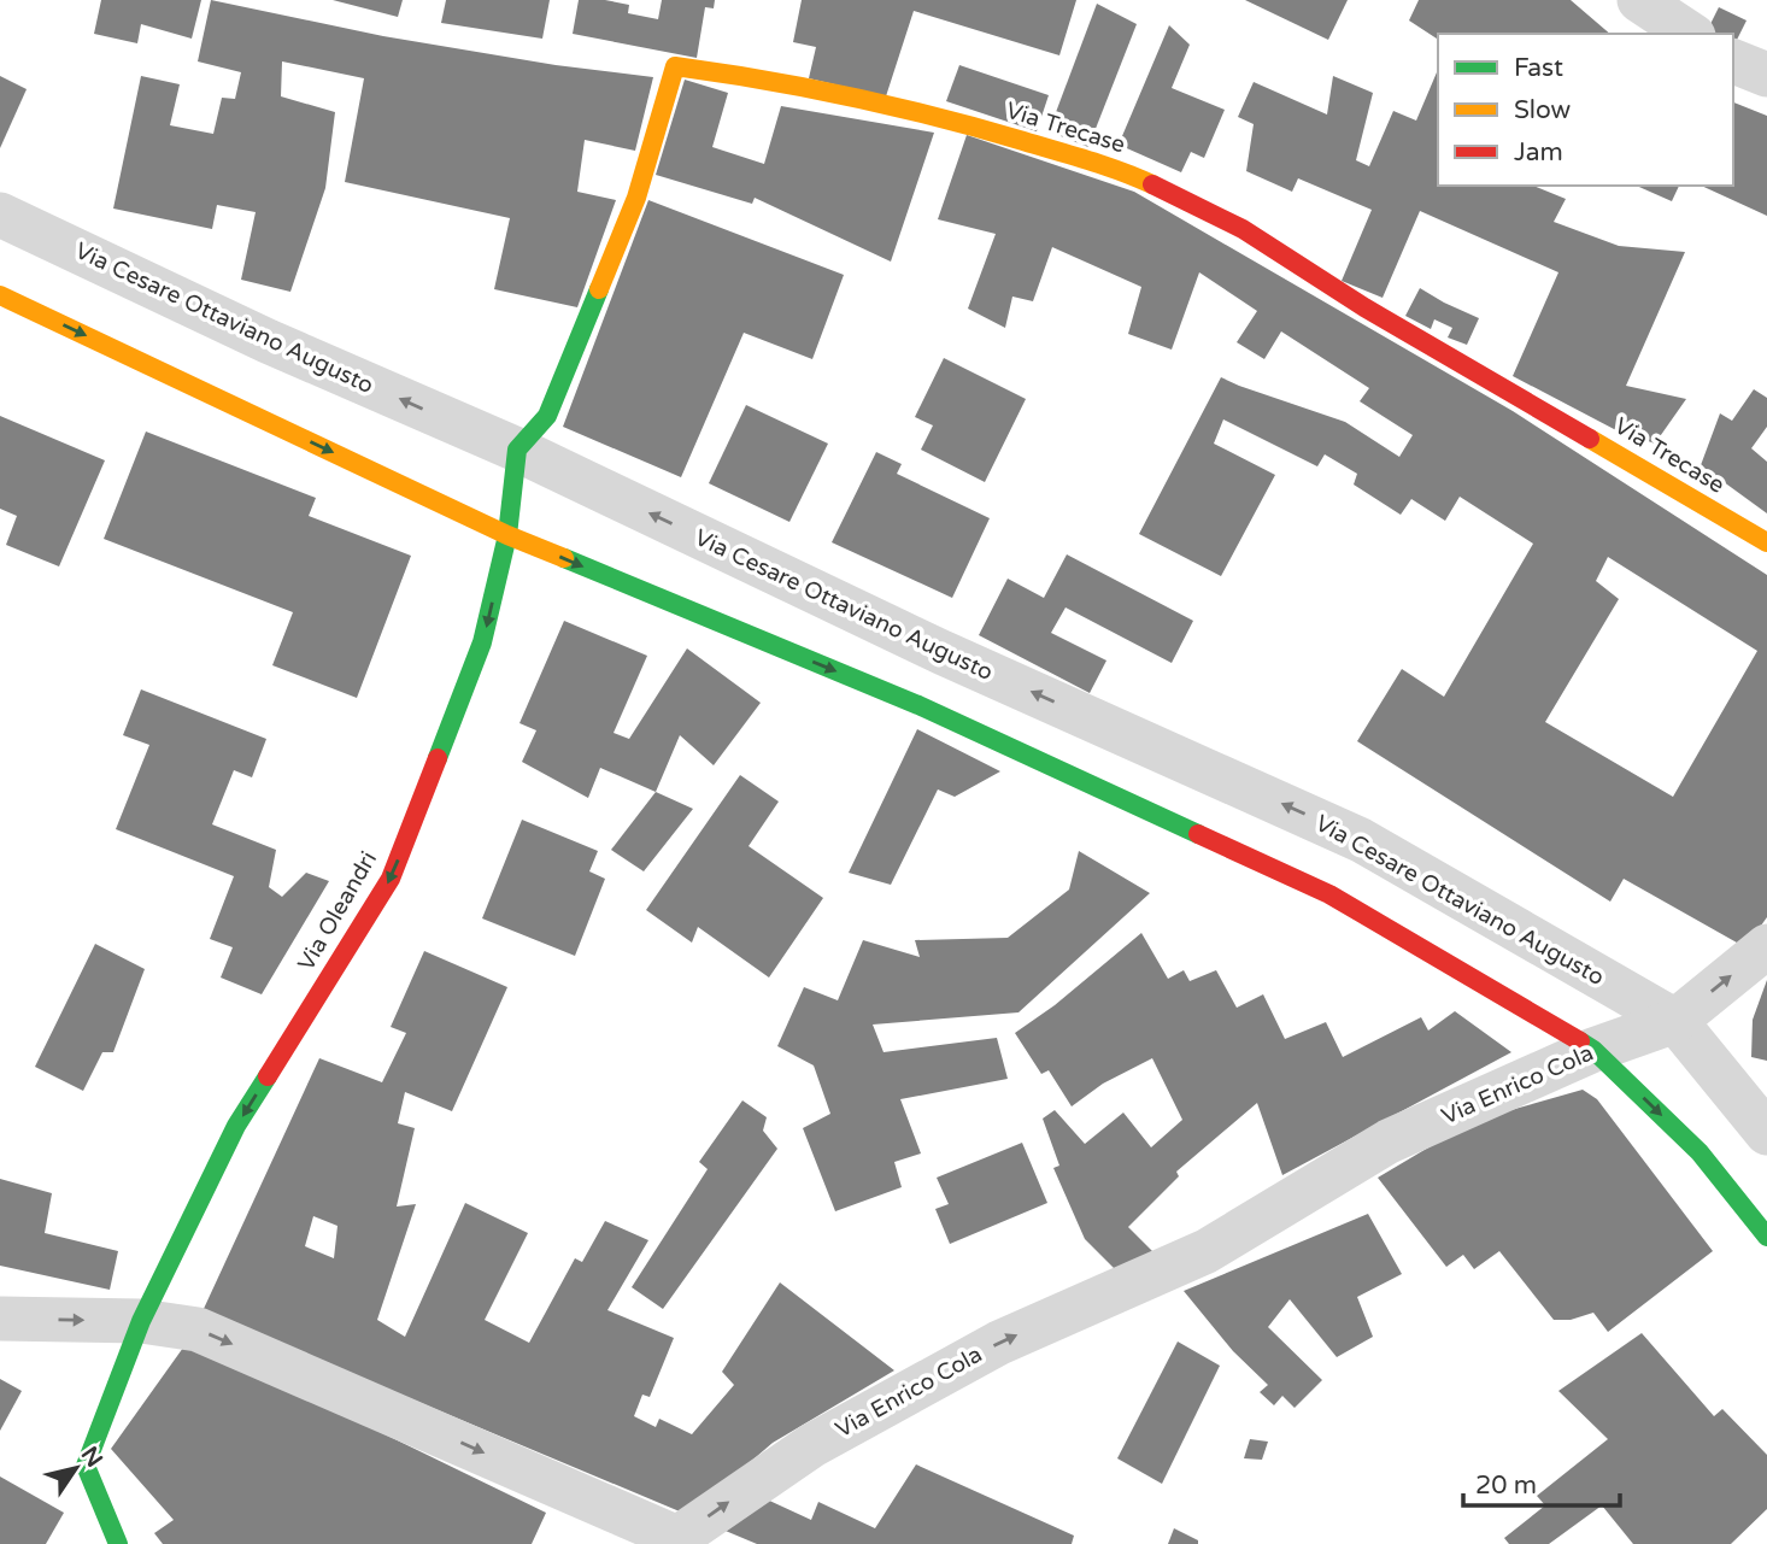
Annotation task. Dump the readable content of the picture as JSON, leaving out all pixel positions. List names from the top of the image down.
{
  "streets": {
    "street": [
      "Via Trecase",
      "Via Cesare Ottaviano Augusto",
      "Via Oleandri",
      "Via Enrico Cola"
    ]
  },
  "crossings": [
    ["Via Trecase", "Via Cesare Ottaviano Augusto"],
    ["Via Trecase", "Via Oleandri"],
    ["Via Cesare Ottaviano Augusto", "Via Oleandri"],
    ["Via Cesare Ottaviano Augusto", "Via Enrico Cola"],
    ["Via Oleandri", "Via Enrico Cola"]
  ],
  "one_way": ["Via Oleandri", "Via Enrico Cola"],
  "legend": ["Fast", "Slow", "Jam"],
  "scale_bar": "20 m",
  "north": "top right"
}
